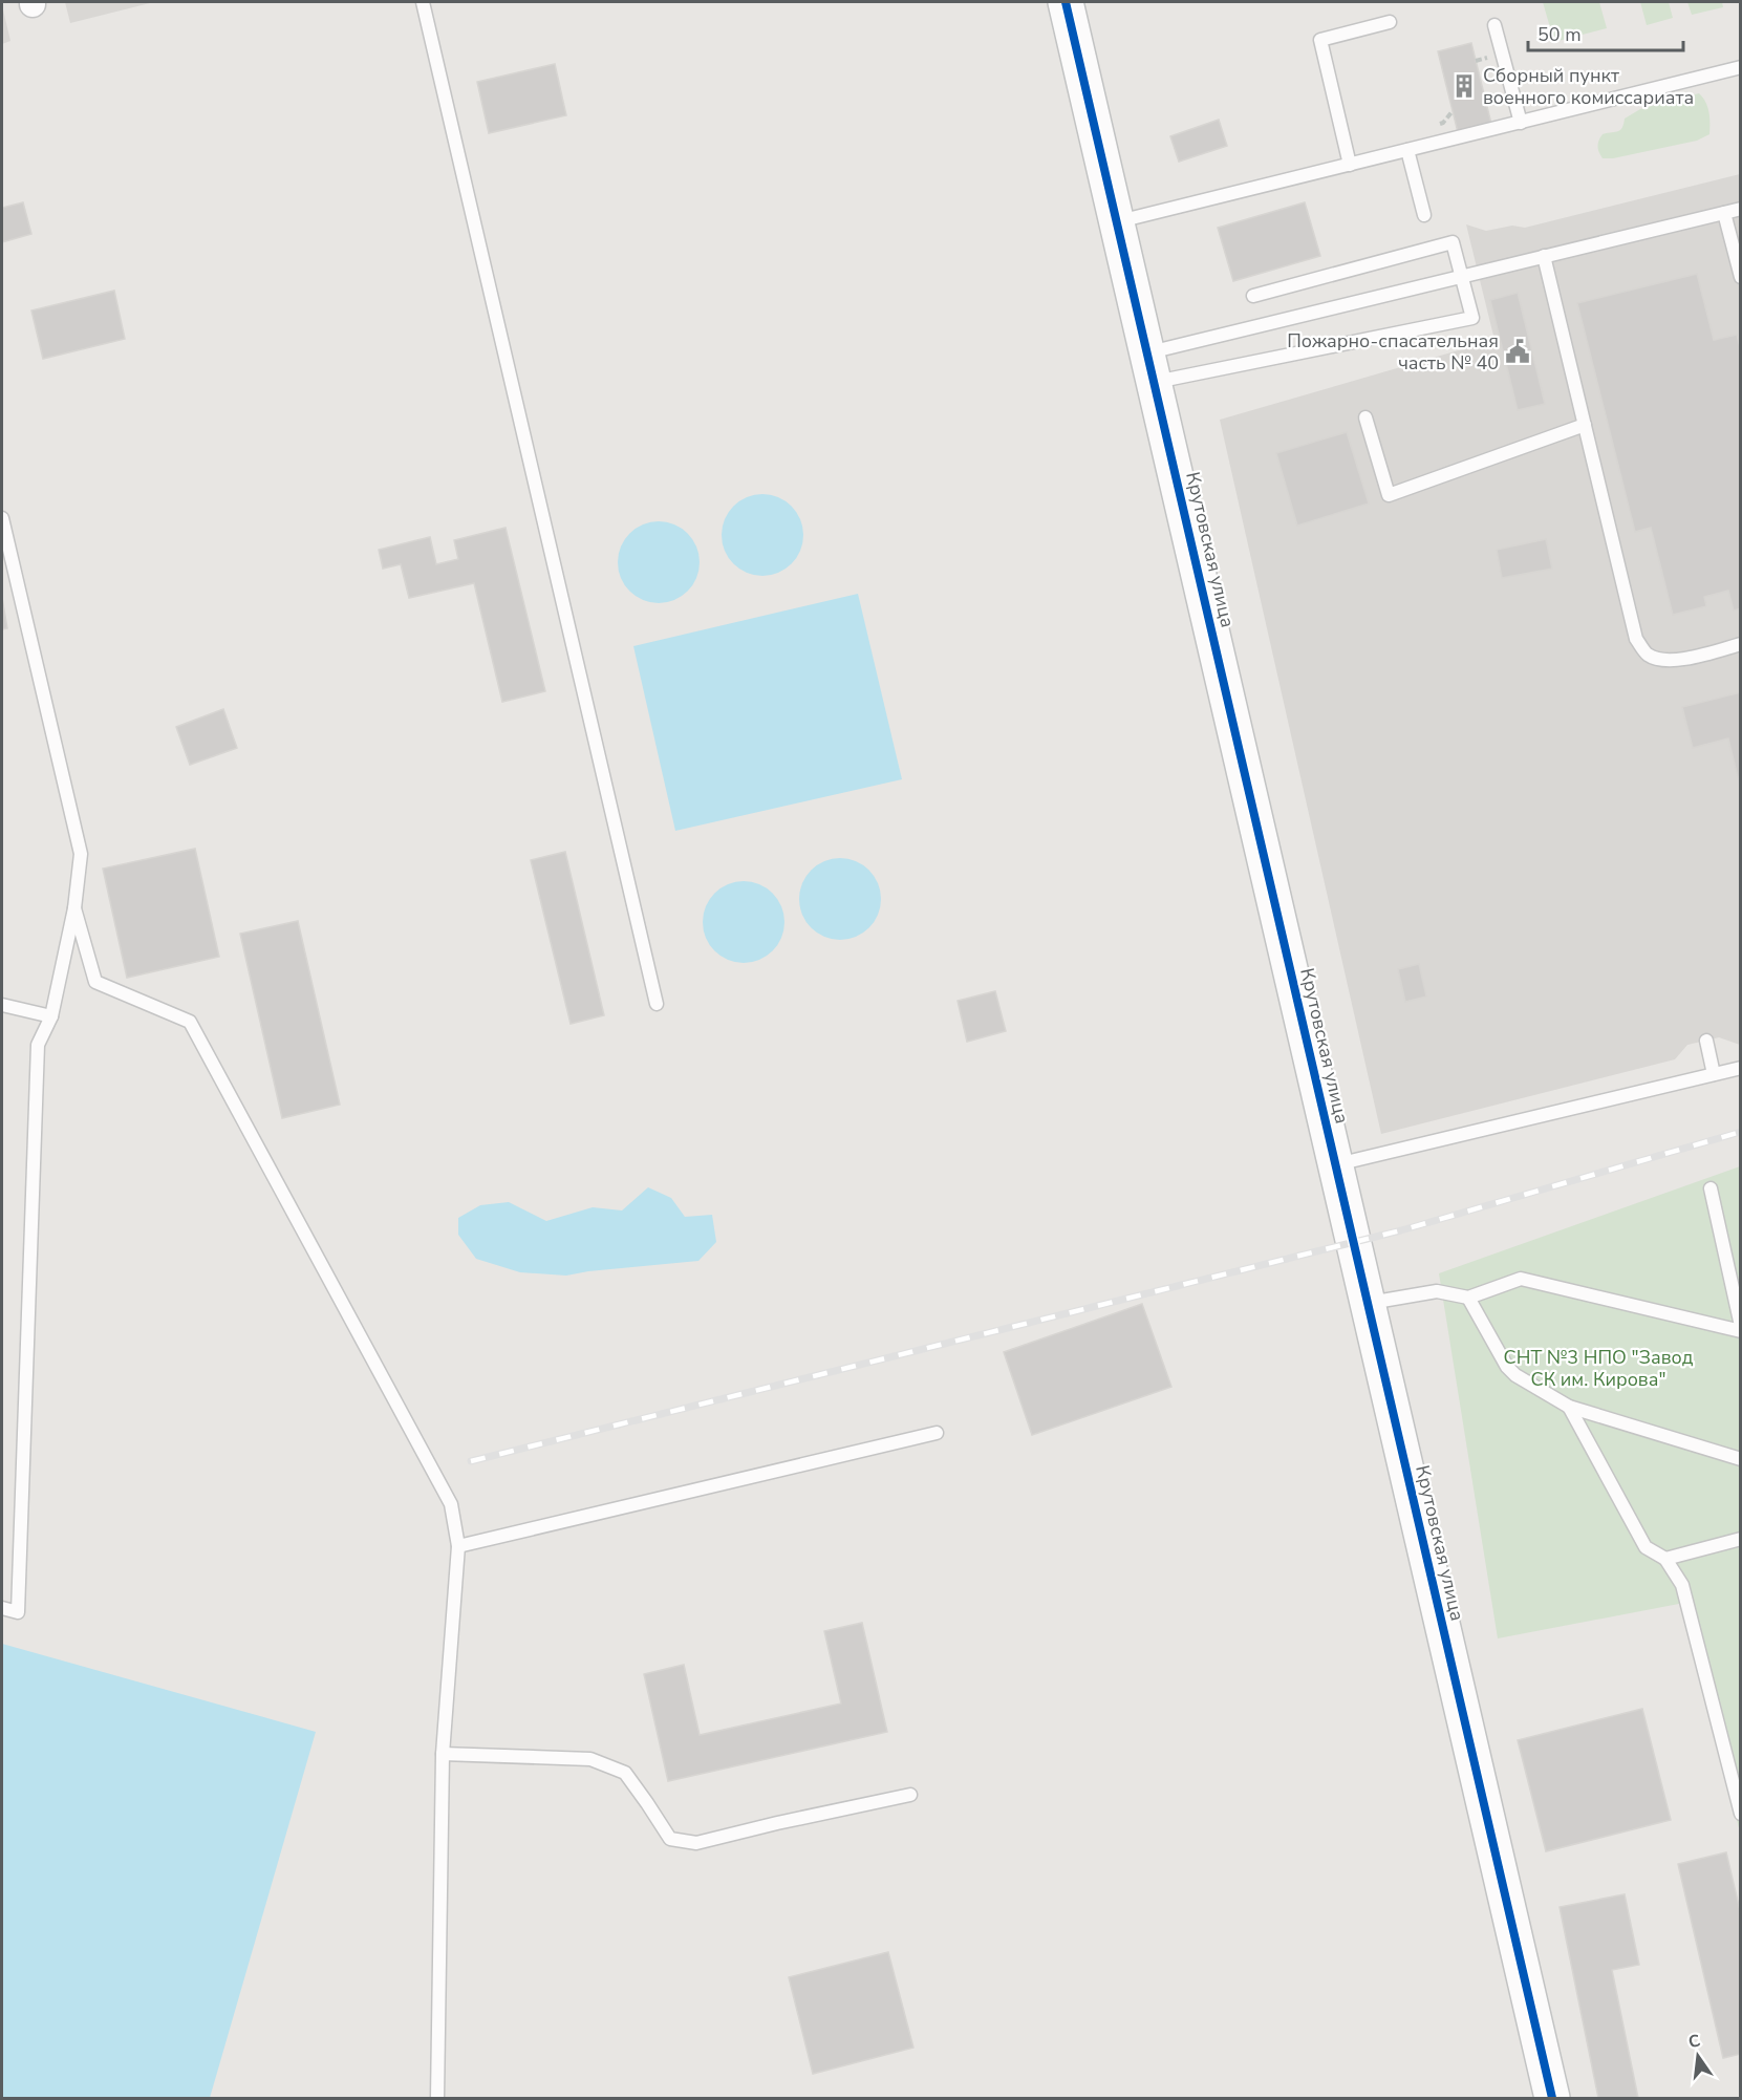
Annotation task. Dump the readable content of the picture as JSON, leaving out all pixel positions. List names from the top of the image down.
{
  "streets": {
    "street": ["Крутовская улица"]
  },
  "parks": ["СНТ №3 НПО \"Завод СК им. Кирова\""],
  "places": {
    "building": ["Сборный пункт военного комиссариата"],
    "public building": ["Пожарно-спасательная часть № 40"]
  },
  "scale_bar": "50 m",
  "north": "top"
}
